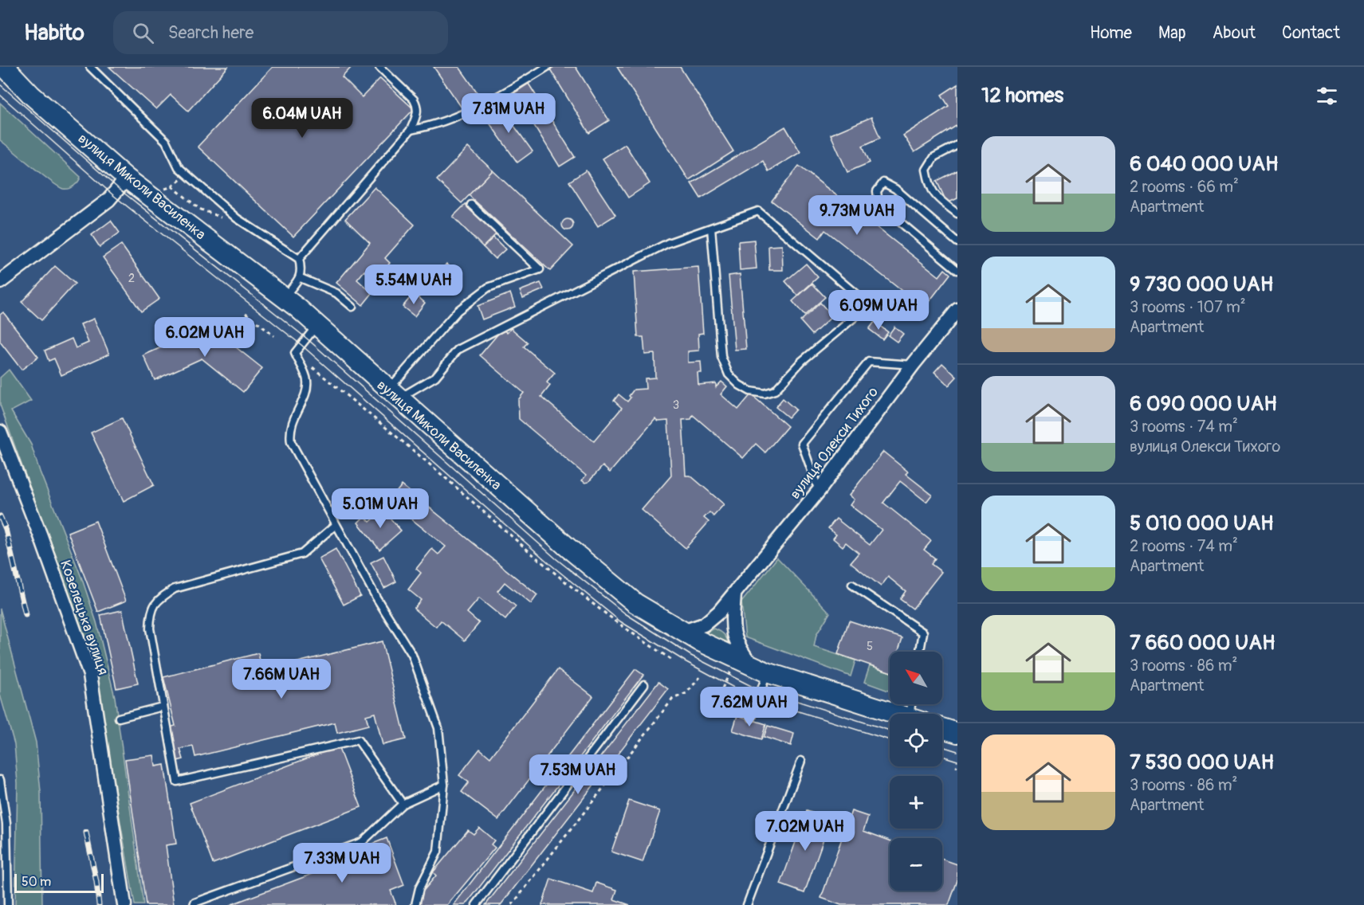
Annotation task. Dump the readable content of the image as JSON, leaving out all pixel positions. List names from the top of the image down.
{
  "streets": {
    "main road": ["вулиця Миколи Василенка"],
    "street": ["вулиця Олекси Тихого", "Козелецька вулиця"]
  },
  "crossings": [
    ["вулиця Миколи Василенка", "вулиця Олекси Тихого"]
  ],
  "house_numbers": ["2", "3", "5"],
  "scale_bar": "50 m",
  "north": "top left",
  "page": {
    "header": "Habito",
    "search": "Search here",
    "nav": [
      "Home",
      "Map",
      "About",
      "Contact"
    ],
    "heading": "12 homes",
    "price": [
      "7.81M UAH",
      "6.04M UAH",
      "9.73M UAH",
      "5.54M UAH",
      "6.09M UAH",
      "6.02M UAH",
      "5.01M UAH",
      "7.66M UAH",
      "7.62M UAH",
      "7.53M UAH",
      "7.02M UAH",
      "7.33M UAH"
    ],
    "list": [
      {
        "name": "6 040 000 UAH",
        "note": "2 rooms · 66 m² · Apartment"
      },
      {
        "name": "9 730 000 UAH",
        "note": "3 rooms · 107 m² · Apartment"
      },
      {
        "name": "6 090 000 UAH",
        "note": "3 rooms · 74 m² · вулиця Олекси Тихого"
      },
      {
        "name": "5 010 000 UAH",
        "note": "2 rooms · 74 m² · Apartment"
      },
      {
        "name": "7 660 000 UAH",
        "note": "3 rooms · 86 m² · Apartment"
      },
      {
        "name": "7 530 000 UAH",
        "note": "3 rooms · 86 m² · Apartment"
      }
    ],
    "map_buttons": ["+", "−"],
    "scale": "50 m"
  }
}
